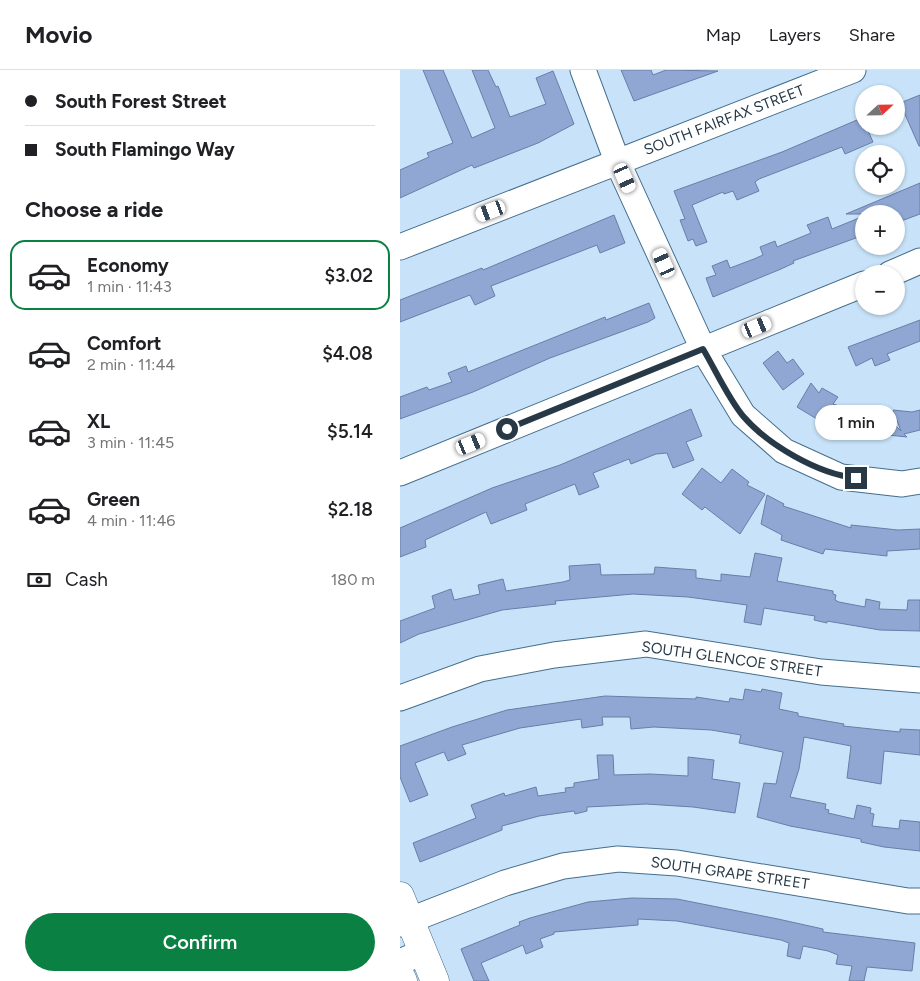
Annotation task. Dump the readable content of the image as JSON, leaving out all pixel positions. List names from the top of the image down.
{
  "streets": {
    "street": ["SOUTH FAIRFAX STREET", "SOUTH GLENCOE STREET", "SOUTH GRAPE STREET"]
  },
  "north": "right",
  "page": {
    "header": "Movio",
    "nav": ["Map", "Layers", "Share"],
    "banner": ["South Forest Street", "South Flamingo Way"],
    "map_buttons": ["+", "−"],
    "heading": "Choose a ride",
    "list": [
      {
        "name": "Economy",
        "note": "1 min · 11:43",
        "value": "$3.02"
      },
      {
        "name": "Comfort",
        "note": "2 min · 11:44",
        "value": "$4.08"
      },
      {
        "name": "XL",
        "note": "3 min · 11:45",
        "value": "$5.14"
      },
      {
        "name": "Green",
        "note": "4 min · 11:46",
        "value": "$2.18"
      }
    ],
    "bubble": "1 min",
    "pay": ["Cash", "180 m"],
    "buttons": "Confirm"
  }
}
